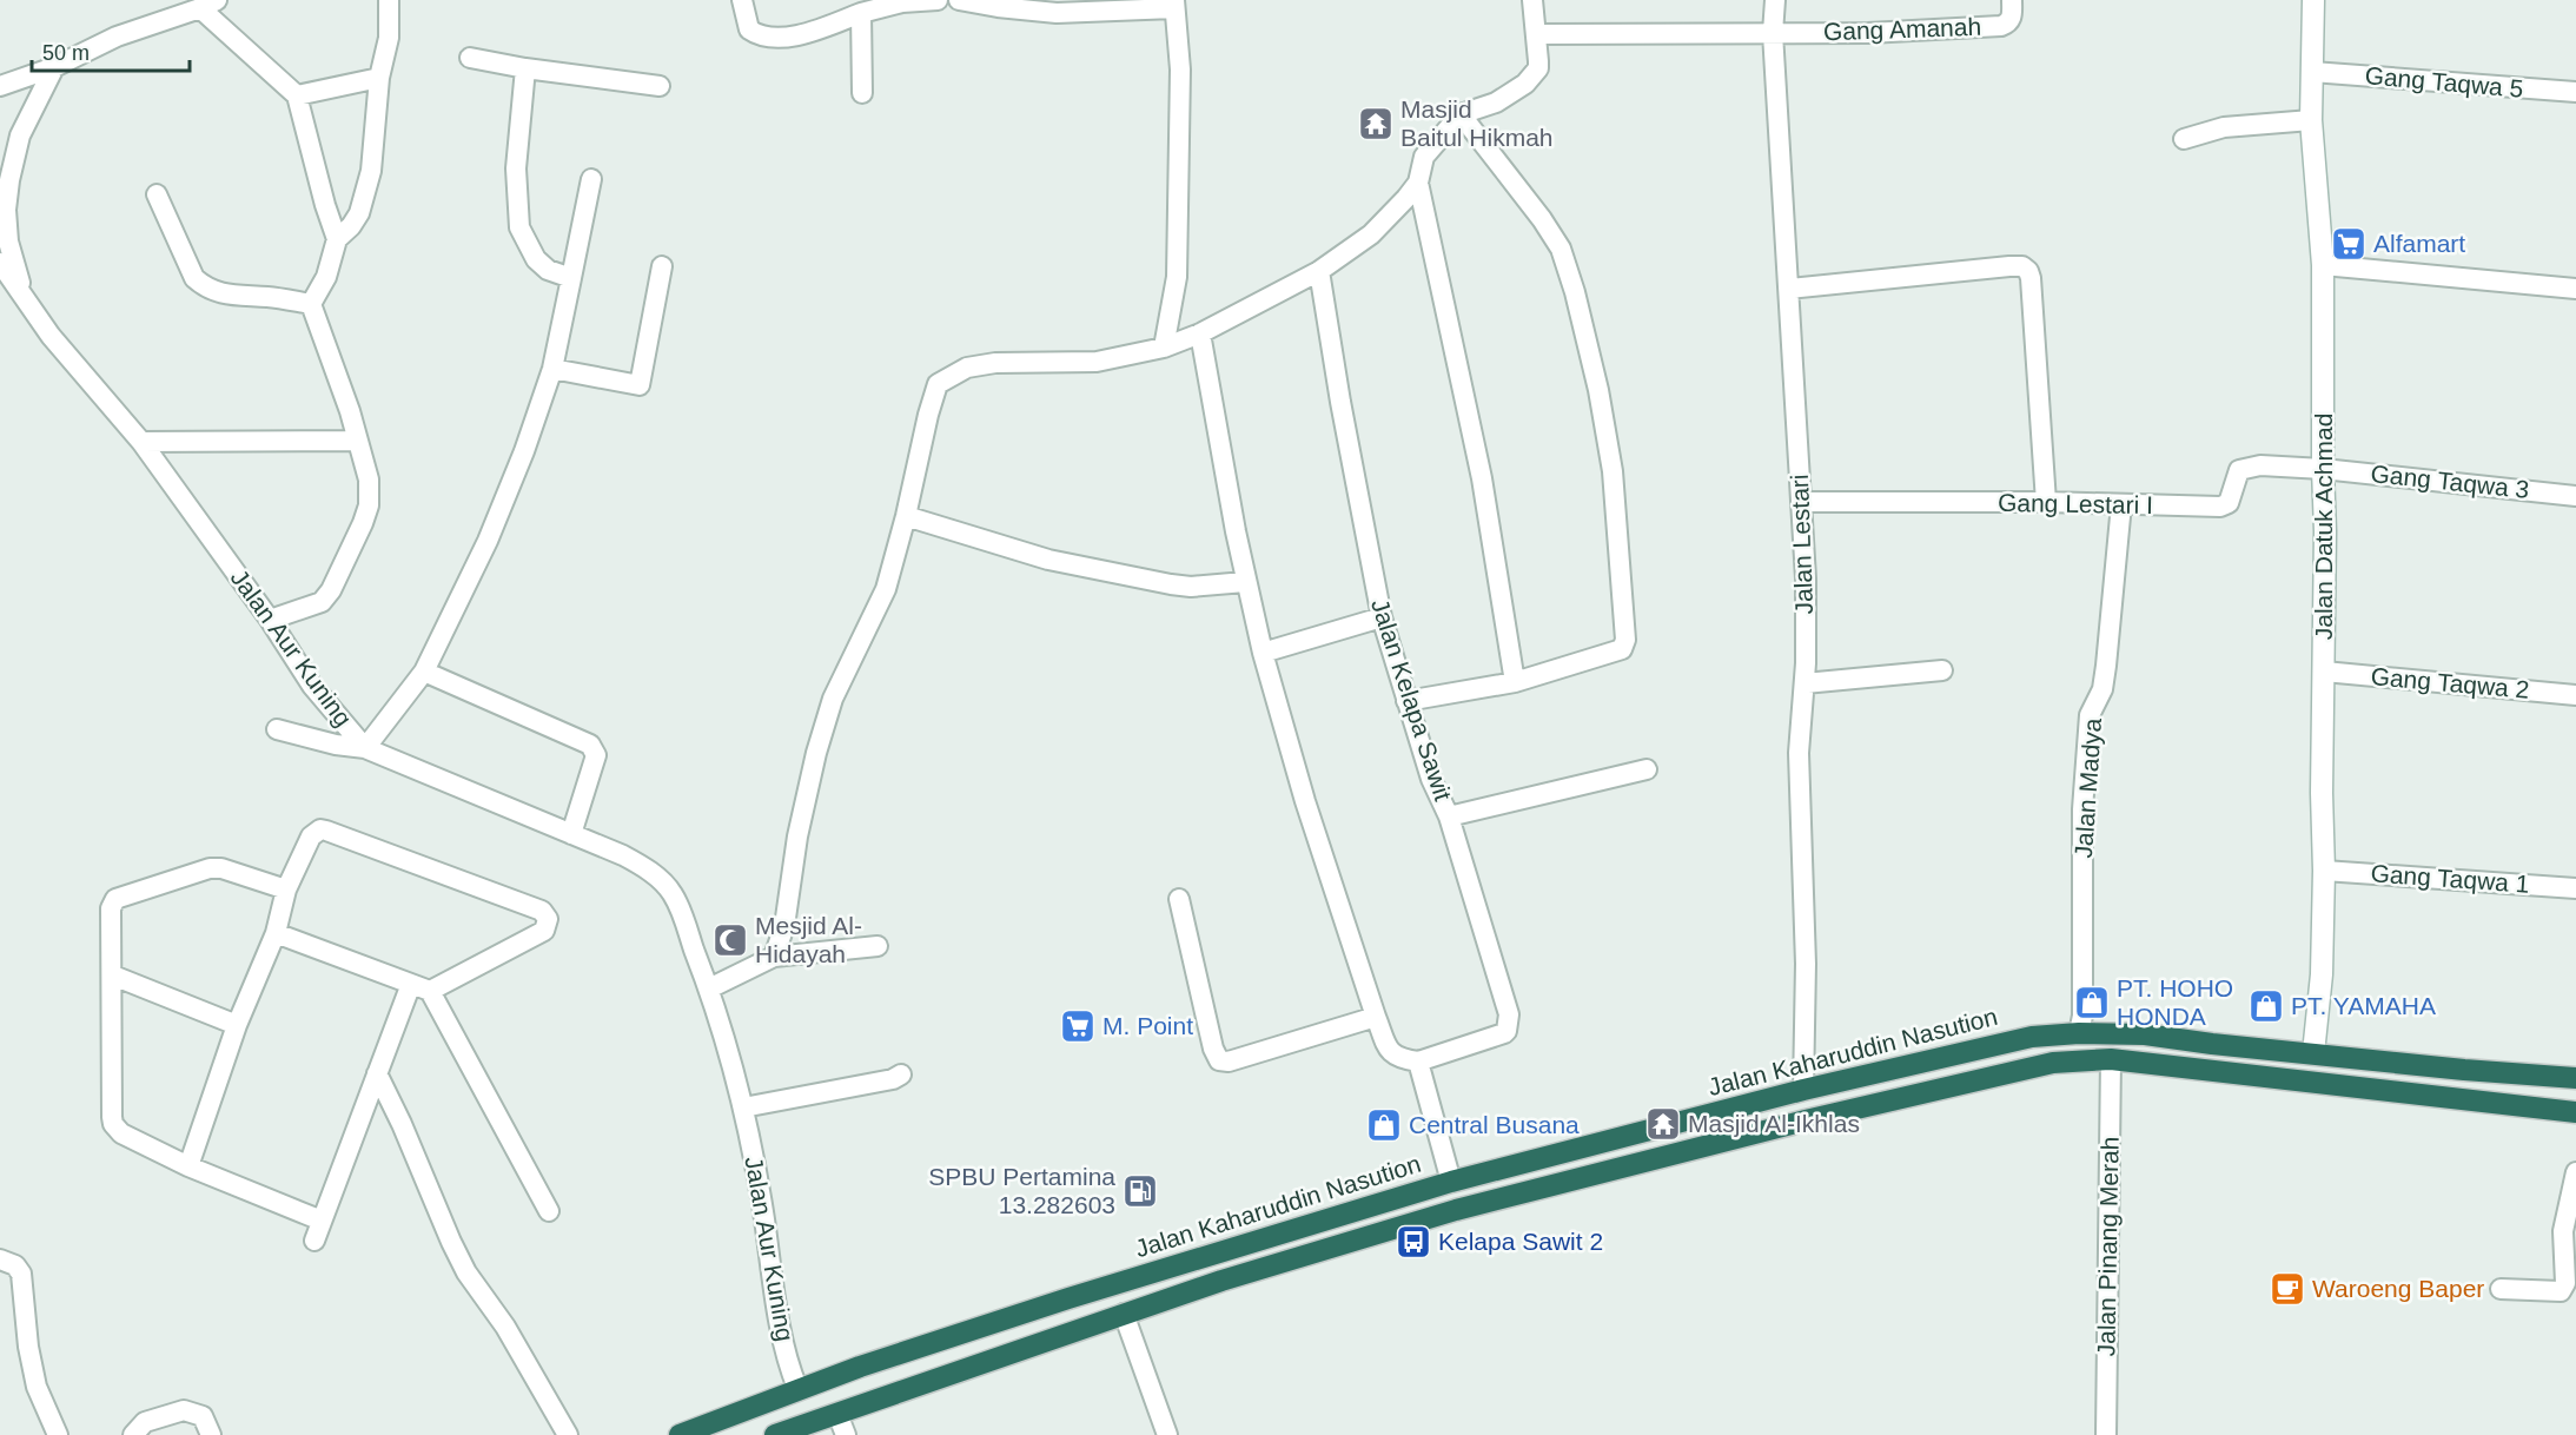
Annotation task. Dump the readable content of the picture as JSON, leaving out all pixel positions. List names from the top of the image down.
{
  "streets": {
    "highway": ["Jalan Kaharuddin Nasution"],
    "street": [
      "Gang Amanah",
      "Gang Taqwa 5",
      "Gang Taqwa 3",
      "Gang Lestari I",
      "Jalan Datuk Achmad",
      "Jalan Lestari",
      "Jalan Aur Kuning",
      "Gang Taqwa 2",
      "Jalan Kelapa Sawit",
      "Jalan Madya",
      "Gang Taqwa 1",
      "Jalan Pinang Merah"
    ]
  },
  "crossings": [
    ["Gang Amanah", "Jalan Lestari"],
    ["Gang Taqwa 5", "Jalan Datuk Achmad"],
    ["Gang Taqwa 3", "Gang Lestari I"],
    ["Gang Taqwa 3", "Jalan Datuk Achmad"],
    ["Gang Lestari I", "Jalan Datuk Achmad"],
    ["Gang Lestari I", "Jalan Lestari"],
    ["Gang Lestari I", "Jalan Madya"],
    ["Jalan Datuk Achmad", "Gang Taqwa 2"],
    ["Jalan Datuk Achmad", "Gang Taqwa 1"],
    ["Jalan Datuk Achmad", "Jalan Kaharuddin Nasution"],
    ["Jalan Lestari", "Jalan Kaharuddin Nasution"],
    ["Jalan Aur Kuning", "Jalan Kaharuddin Nasution"],
    ["Jalan Madya", "Jalan Kaharuddin Nasution"]
  ],
  "places": {
    "temple": ["Masjid Baitul Hikmah", "Masjid Al-Ikhlas"],
    "supermarket": ["Alfamart", "M. Point"],
    "mosque": ["Mesjid Al- Hidayah"],
    "shop": ["PT. HOHO HONDA", "PT. YAMAHA", "Central Busana"],
    "fuel station": ["SPBU Pertamina 13.282603"],
    "bus stop": ["Kelapa Sawit 2"],
    "cafe": ["Waroeng Baper"]
  },
  "scale_bar": "50 m"
}
